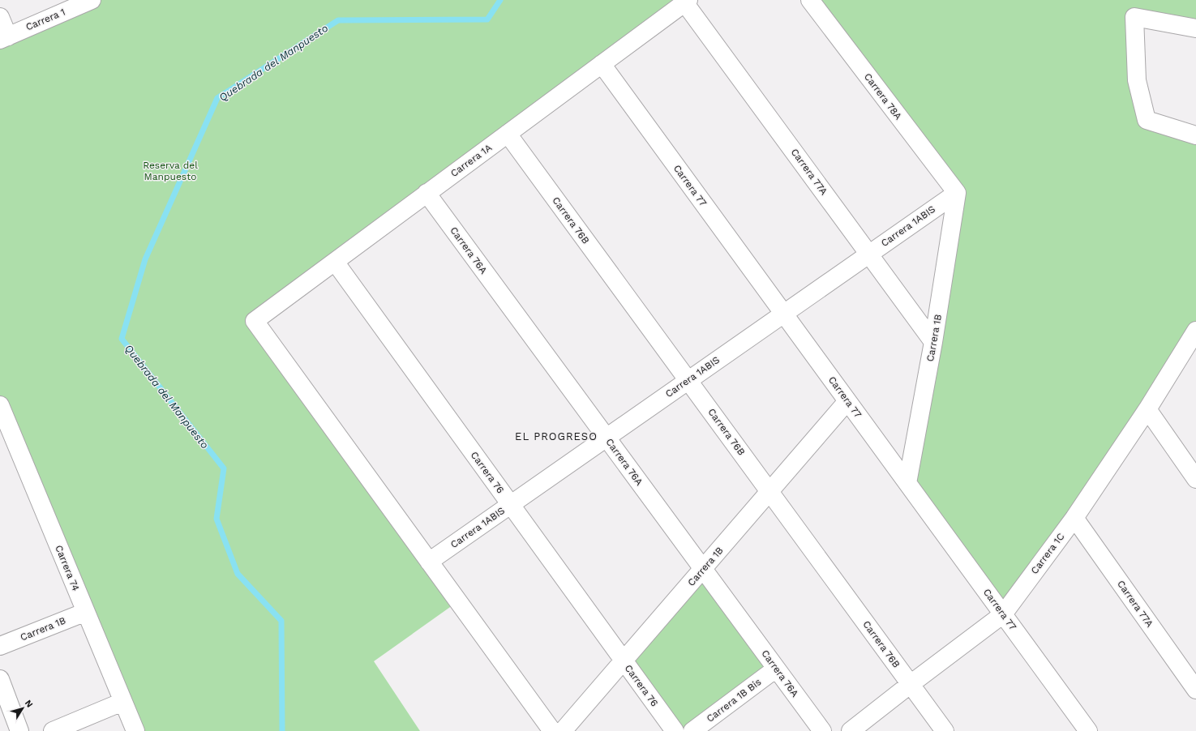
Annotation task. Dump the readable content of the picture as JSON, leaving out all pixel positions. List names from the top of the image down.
{
  "streets": {
    "street": [
      "Carrera 1",
      "Carrera 78A",
      "Carrera 1A",
      "Carrera 77A",
      "Carrera 77",
      "Carrera 76B",
      "Carrera 1ABIS",
      "Carrera 76A",
      "Carrera 1B",
      "Carrera 76",
      "Carrera 1C",
      "Carrera 74",
      "Carrera 1B Bis"
    ]
  },
  "crossings": [
    ["Carrera 78A", "Carrera 1ABIS"],
    ["Carrera 78A", "Carrera 1B"],
    ["Carrera 1A", "Carrera 77A"],
    ["Carrera 1A", "Carrera 77"],
    ["Carrera 1A", "Carrera 76B"],
    ["Carrera 1A", "Carrera 1ABIS"],
    ["Carrera 1A", "Carrera 76A"],
    ["Carrera 1A", "Carrera 76"],
    ["Carrera 77A", "Carrera 1ABIS"],
    ["Carrera 77A", "Carrera 1B"],
    ["Carrera 77A", "Carrera 1C"],
    ["Carrera 77", "Carrera 1ABIS"],
    ["Carrera 77", "Carrera 1B"],
    ["Carrera 77", "Carrera 1C"],
    ["Carrera 76B", "Carrera 1ABIS"],
    ["Carrera 76B", "Carrera 1B"],
    ["Carrera 76B", "Carrera 1C"],
    ["Carrera 1ABIS", "Carrera 76A"],
    ["Carrera 1ABIS", "Carrera 1B"],
    ["Carrera 1ABIS", "Carrera 76"],
    ["Carrera 76A", "Carrera 1B"],
    ["Carrera 76A", "Carrera 1B Bis"],
    ["Carrera 1B", "Carrera 76"],
    ["Carrera 1B", "Carrera 74"]
  ],
  "districts": ["EL PROGRESO"],
  "water": ["Quebrada del Manpuesto"],
  "parks": ["Reserva del Manpuesto"],
  "north": "top right"
}
